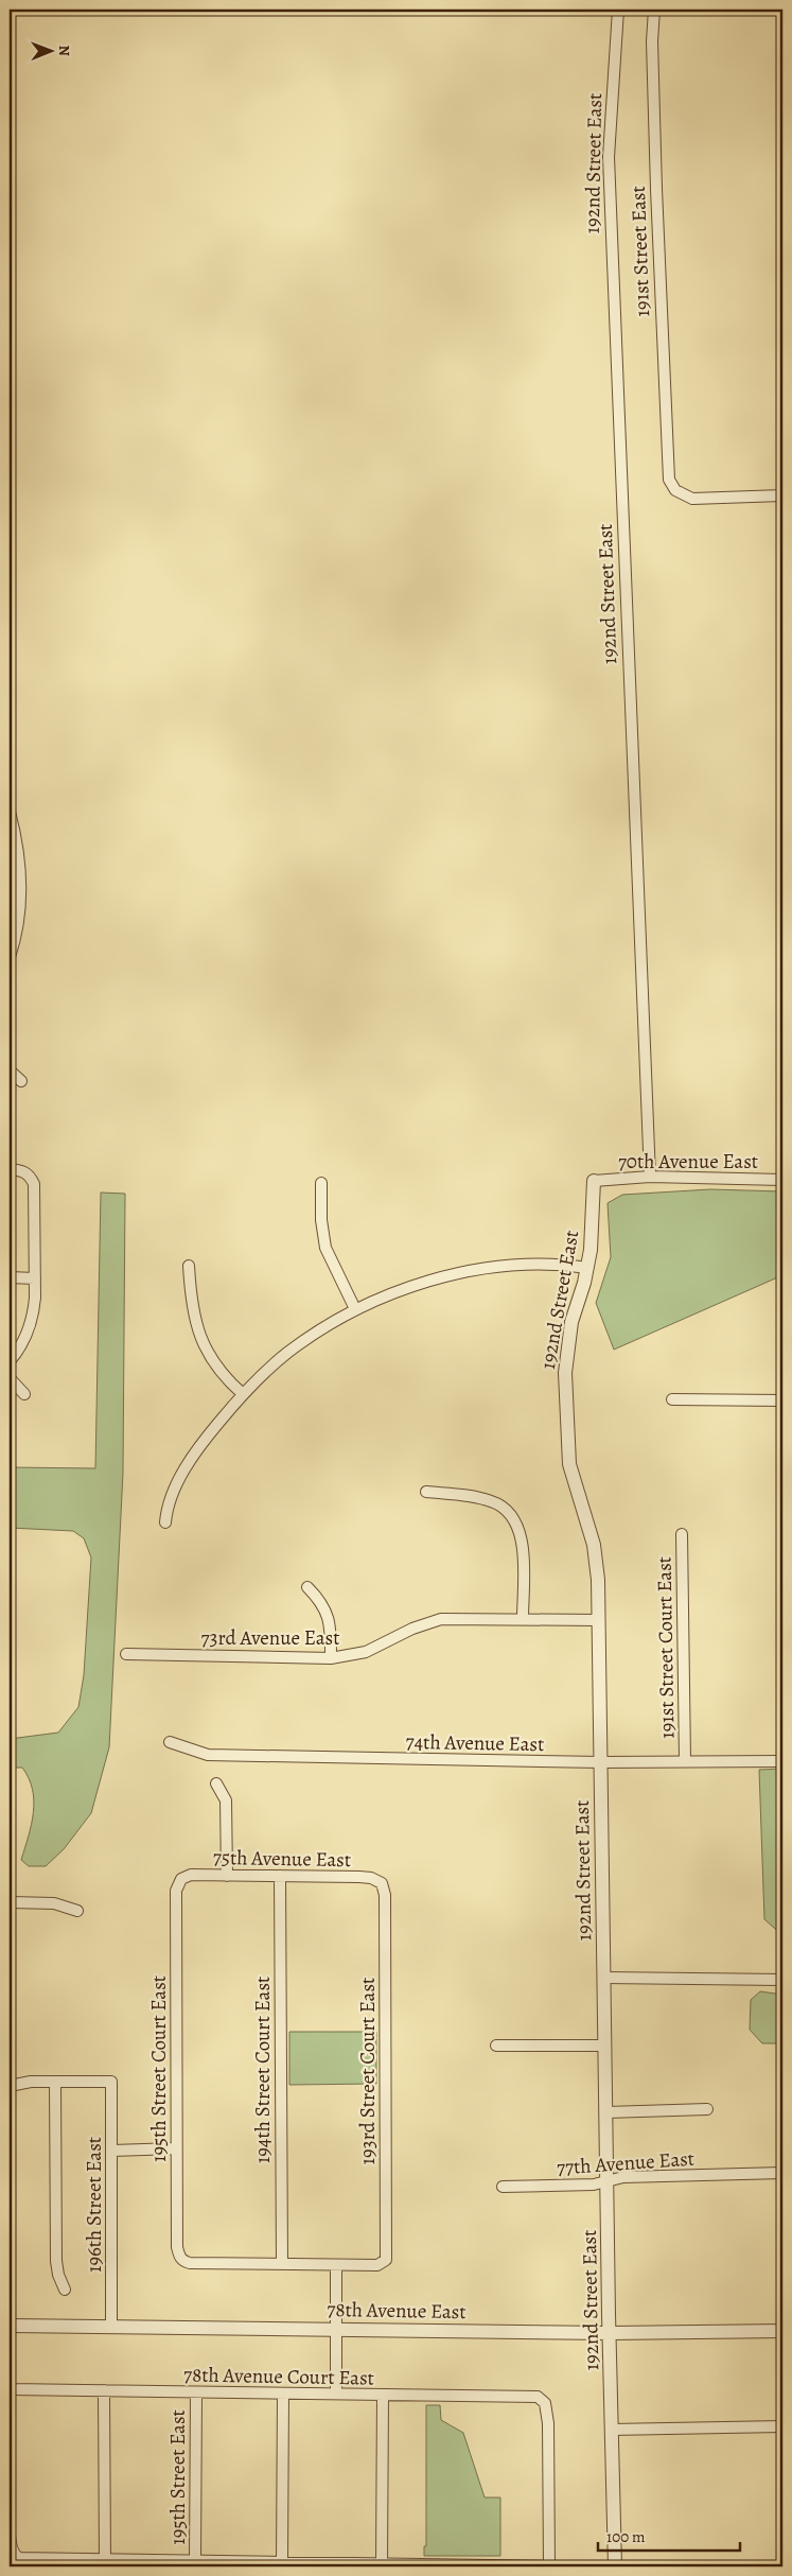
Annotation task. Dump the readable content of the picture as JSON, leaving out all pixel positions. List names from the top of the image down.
{
  "streets": {
    "street": [
      "192nd Street East",
      "191st Street East",
      "70th Avenue East",
      "73rd Avenue East",
      "191st Street Court East",
      "74th Avenue East",
      "75th Avenue East",
      "195th Street Court East",
      "194th Street Court East",
      "193rd Street Court East",
      "77th Avenue East",
      "196th Street East",
      "78th Avenue East",
      "78th Avenue Court East",
      "195th Street East"
    ]
  },
  "crossings": [
    ["192nd Street East", "70th Avenue East"],
    ["192nd Street East", "73rd Avenue East"],
    ["192nd Street East", "74th Avenue East"],
    ["192nd Street East", "77th Avenue East"],
    ["192nd Street East", "78th Avenue East"],
    ["191st Street Court East", "74th Avenue East"],
    ["75th Avenue East", "195th Street Court East"],
    ["75th Avenue East", "194th Street Court East"],
    ["75th Avenue East", "193rd Street Court East"],
    ["195th Street Court East", "194th Street Court East"],
    ["196th Street East", "78th Avenue East"],
    ["78th Avenue Court East", "195th Street East"]
  ],
  "scale_bar": "100 m",
  "north": "right"
}
